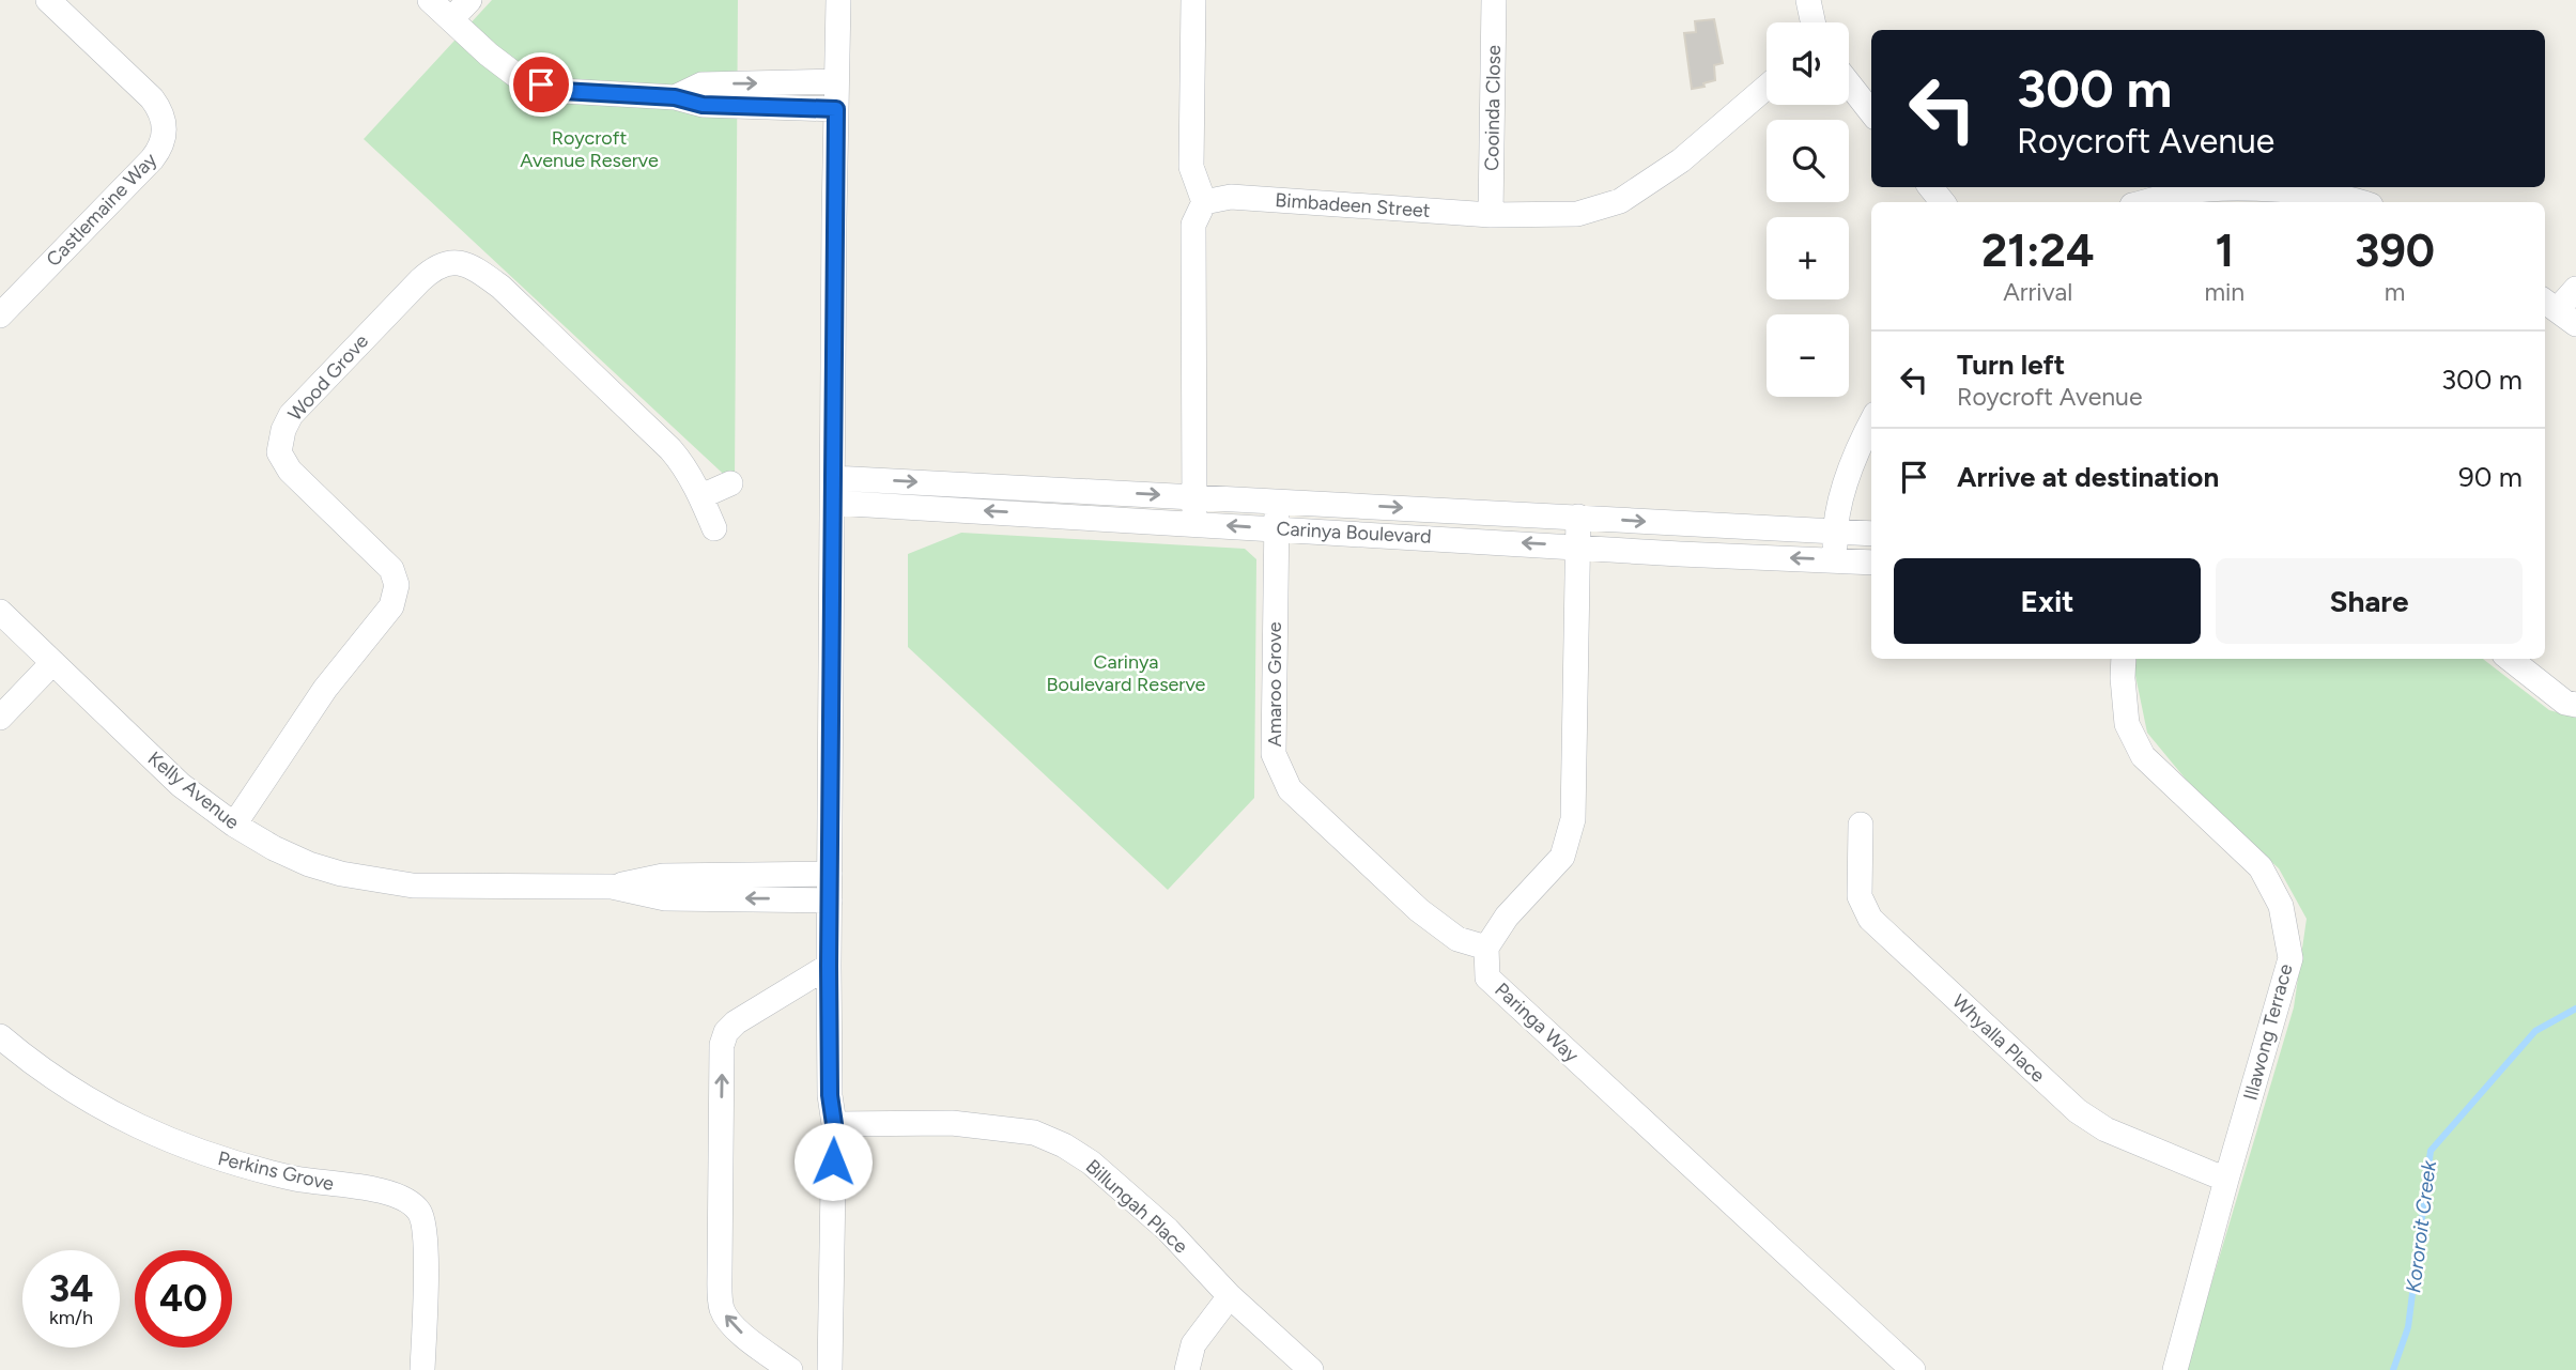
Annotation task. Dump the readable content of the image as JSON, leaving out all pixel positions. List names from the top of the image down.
{
  "streets": {
    "street": [
      "Cooinda Close",
      "Bimbadeen Street",
      "Castlemaine Way",
      "Wood Grove",
      "Carinya Boulevard",
      "Amaroo Grove",
      "Kelly Avenue",
      "Paringa Way",
      "Illawong Terrace",
      "Whyalla Place",
      "Perkins Grove",
      "Billungah Place"
    ]
  },
  "crossings": [
    ["Cooinda Close", "Bimbadeen Street"],
    ["Wood Grove", "Kelly Avenue"],
    ["Carinya Boulevard", "Amaroo Grove"],
    ["Amaroo Grove", "Paringa Way"],
    ["Illawong Terrace", "Whyalla Place"]
  ],
  "water": ["Kororoit Creek"],
  "parks": ["Roycroft Avenue Reserve", "Carinya Boulevard Reserve"],
  "page": {
    "map_buttons": ["+", "−"],
    "turn": ["300 m", "Roycroft Avenue"],
    "eta": [
      "21:24",
      "Arrival",
      "1",
      "min",
      "390",
      "m"
    ],
    "list": [
      {
        "name": "Turn left",
        "note": "Roycroft Avenue",
        "value": "300 m"
      },
      {
        "name": "Arrive at destination",
        "value": "90 m"
      }
    ],
    "buttons": ["Exit", "Share"],
    "speed": "34 km/h",
    "limit": "40"
  }
}
